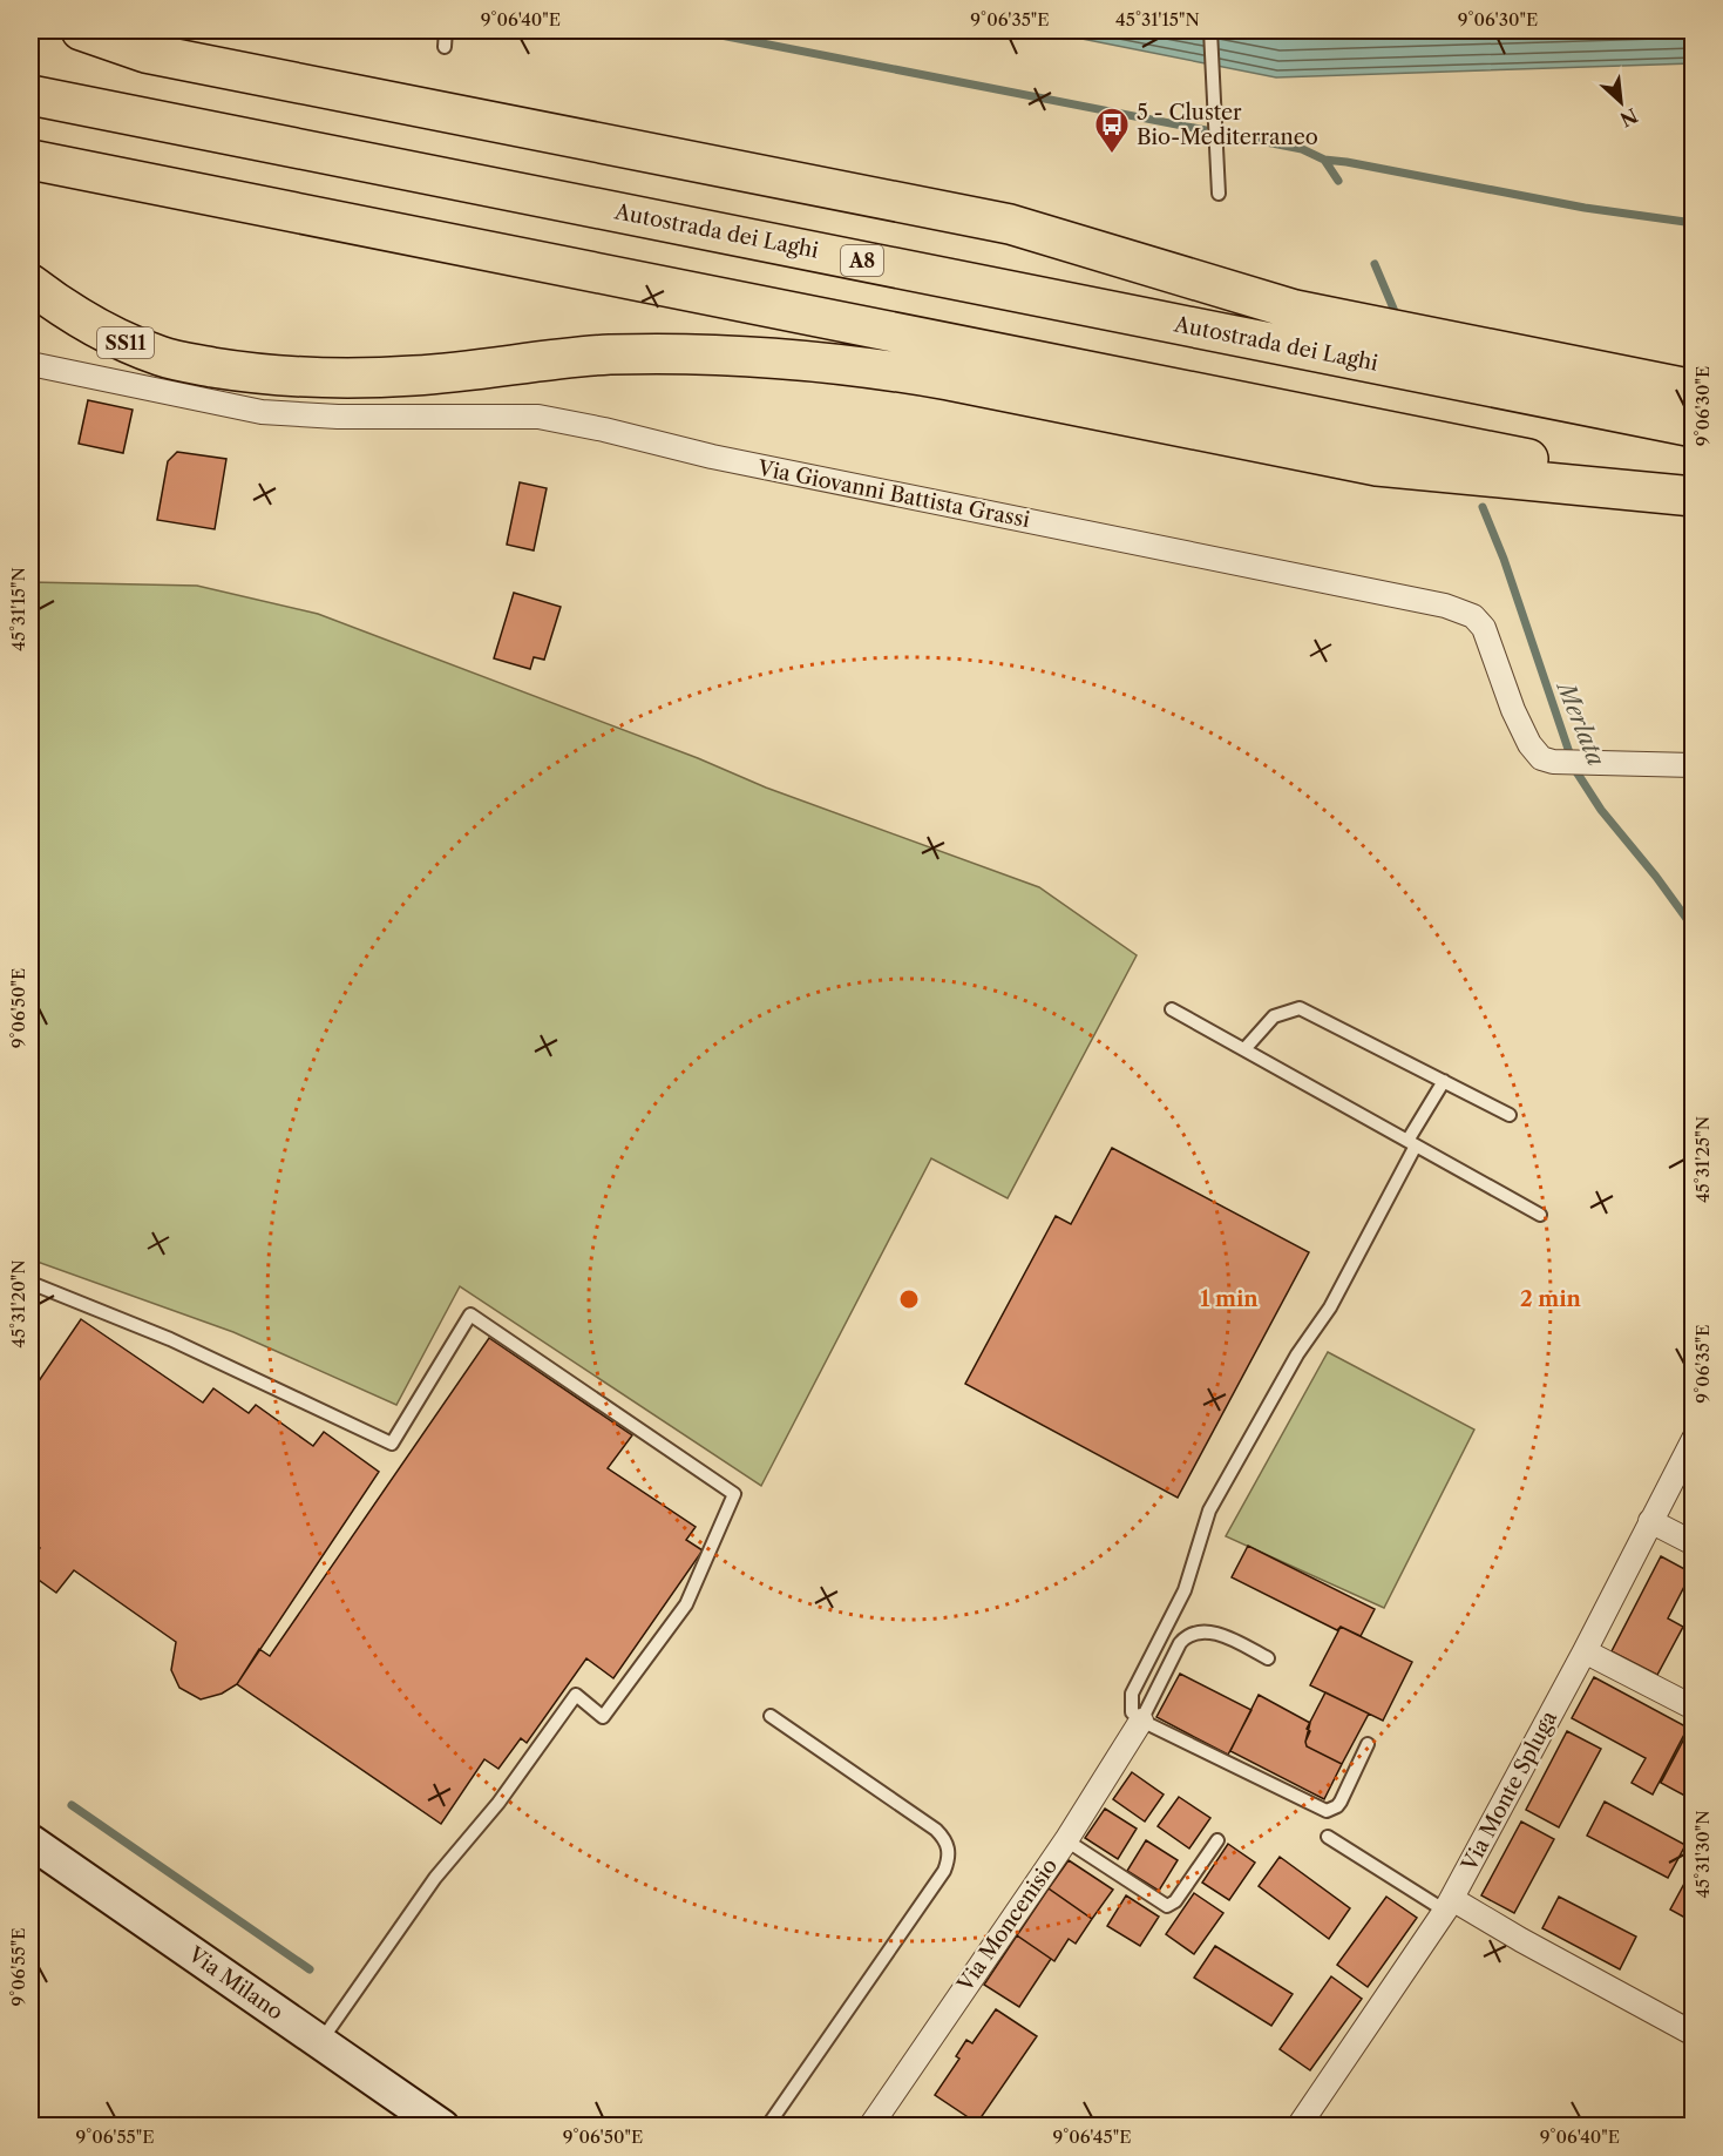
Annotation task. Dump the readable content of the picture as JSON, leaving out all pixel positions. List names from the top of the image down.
{
  "streets": {
    "highway": ["Autostrada dei Laghi", "A8", "SS11"],
    "main road": ["Via Milano"],
    "street": ["Via Giovanni Battista Grassi", "Via Monte Spluga", "Via Moncenisio"]
  },
  "water": ["Merlata"],
  "places": {
    "bus stop": ["5 - Cluster Bio-Mediterraneo"]
  },
  "north": "bottom right",
  "coordinates": [
    "9°06'40\"E",
    "9°06'35\"E",
    "45°31'15\"N",
    "9°06'30\"E",
    "9°06'50\"E",
    "45°31'25\"N",
    "45°31'20\"N",
    "45°31'30\"N",
    "9°06'55\"E",
    "9°06'45\"E"
  ],
  "rings": ["1 min", "2 min"]
}
